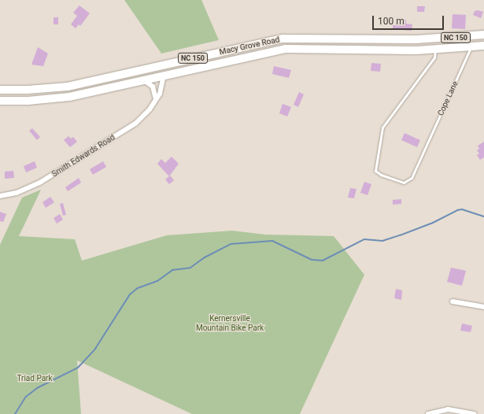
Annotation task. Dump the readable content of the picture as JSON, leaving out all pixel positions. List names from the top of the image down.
{
  "streets": {
    "main road": ["NC 150", "Macy Grove Road"],
    "street": ["Smith Edwards Road"],
    "lane": ["Cope Lane"]
  },
  "crossings": [
    ["Macy Grove Road", "Cope Lane"],
    ["Macy Grove Road", "Smith Edwards Road"]
  ],
  "parks": ["Kernersville Mountain Bike Park", "Triad Park"],
  "scale_bar": "100 m"
}
